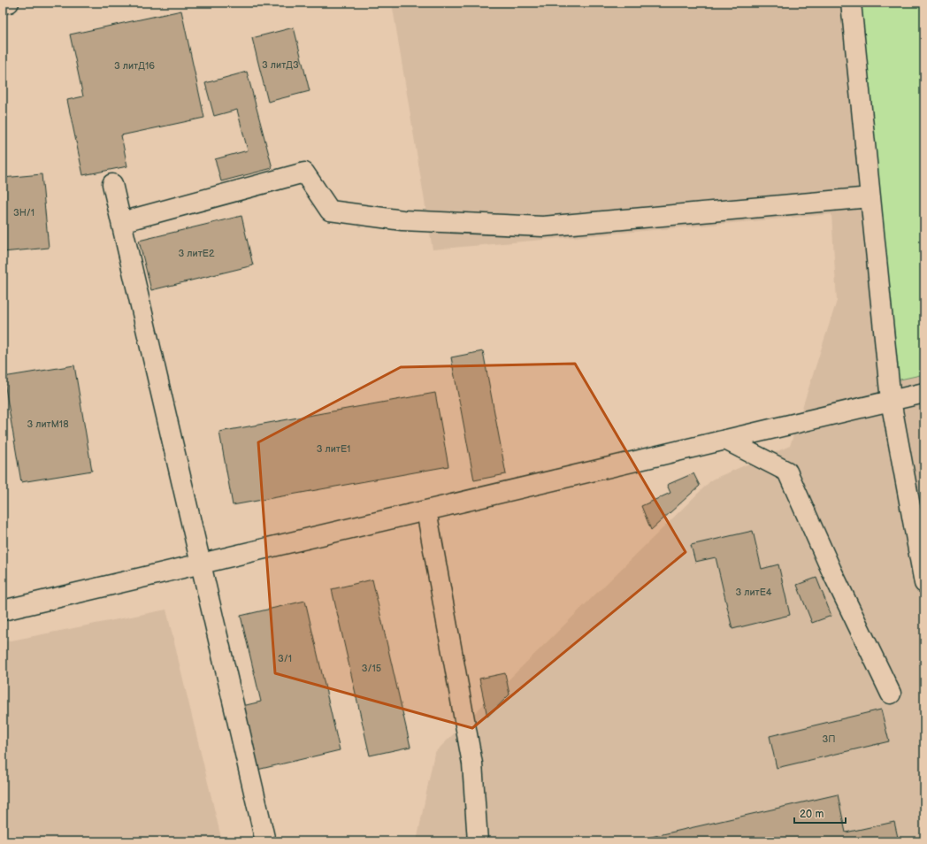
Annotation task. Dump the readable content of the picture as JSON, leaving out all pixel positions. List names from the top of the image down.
{
  "house_numbers": [
    "3 литД3",
    "3 литД16",
    "3Н/1",
    "3 литЕ2",
    "3 литМ18",
    "3 литЕ1",
    "3 литЕ4",
    "3/1",
    "3/15",
    "3П"
  ],
  "scale_bar": "20 m"
}
